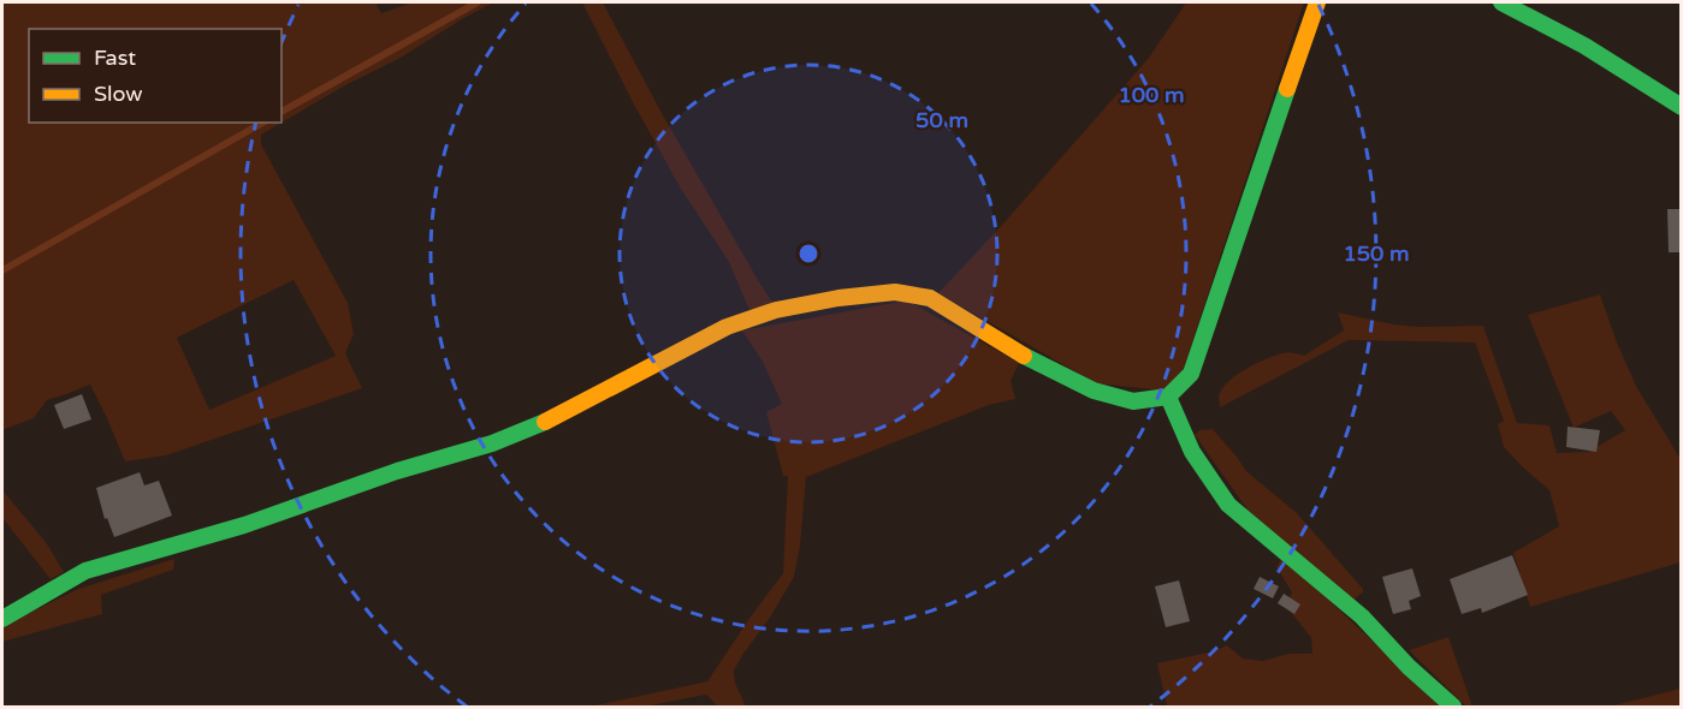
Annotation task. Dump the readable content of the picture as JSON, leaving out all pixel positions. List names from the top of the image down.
{
  "legend": ["Fast", "Slow"],
  "rings": ["100 m", "50 m", "150 m"]
}
